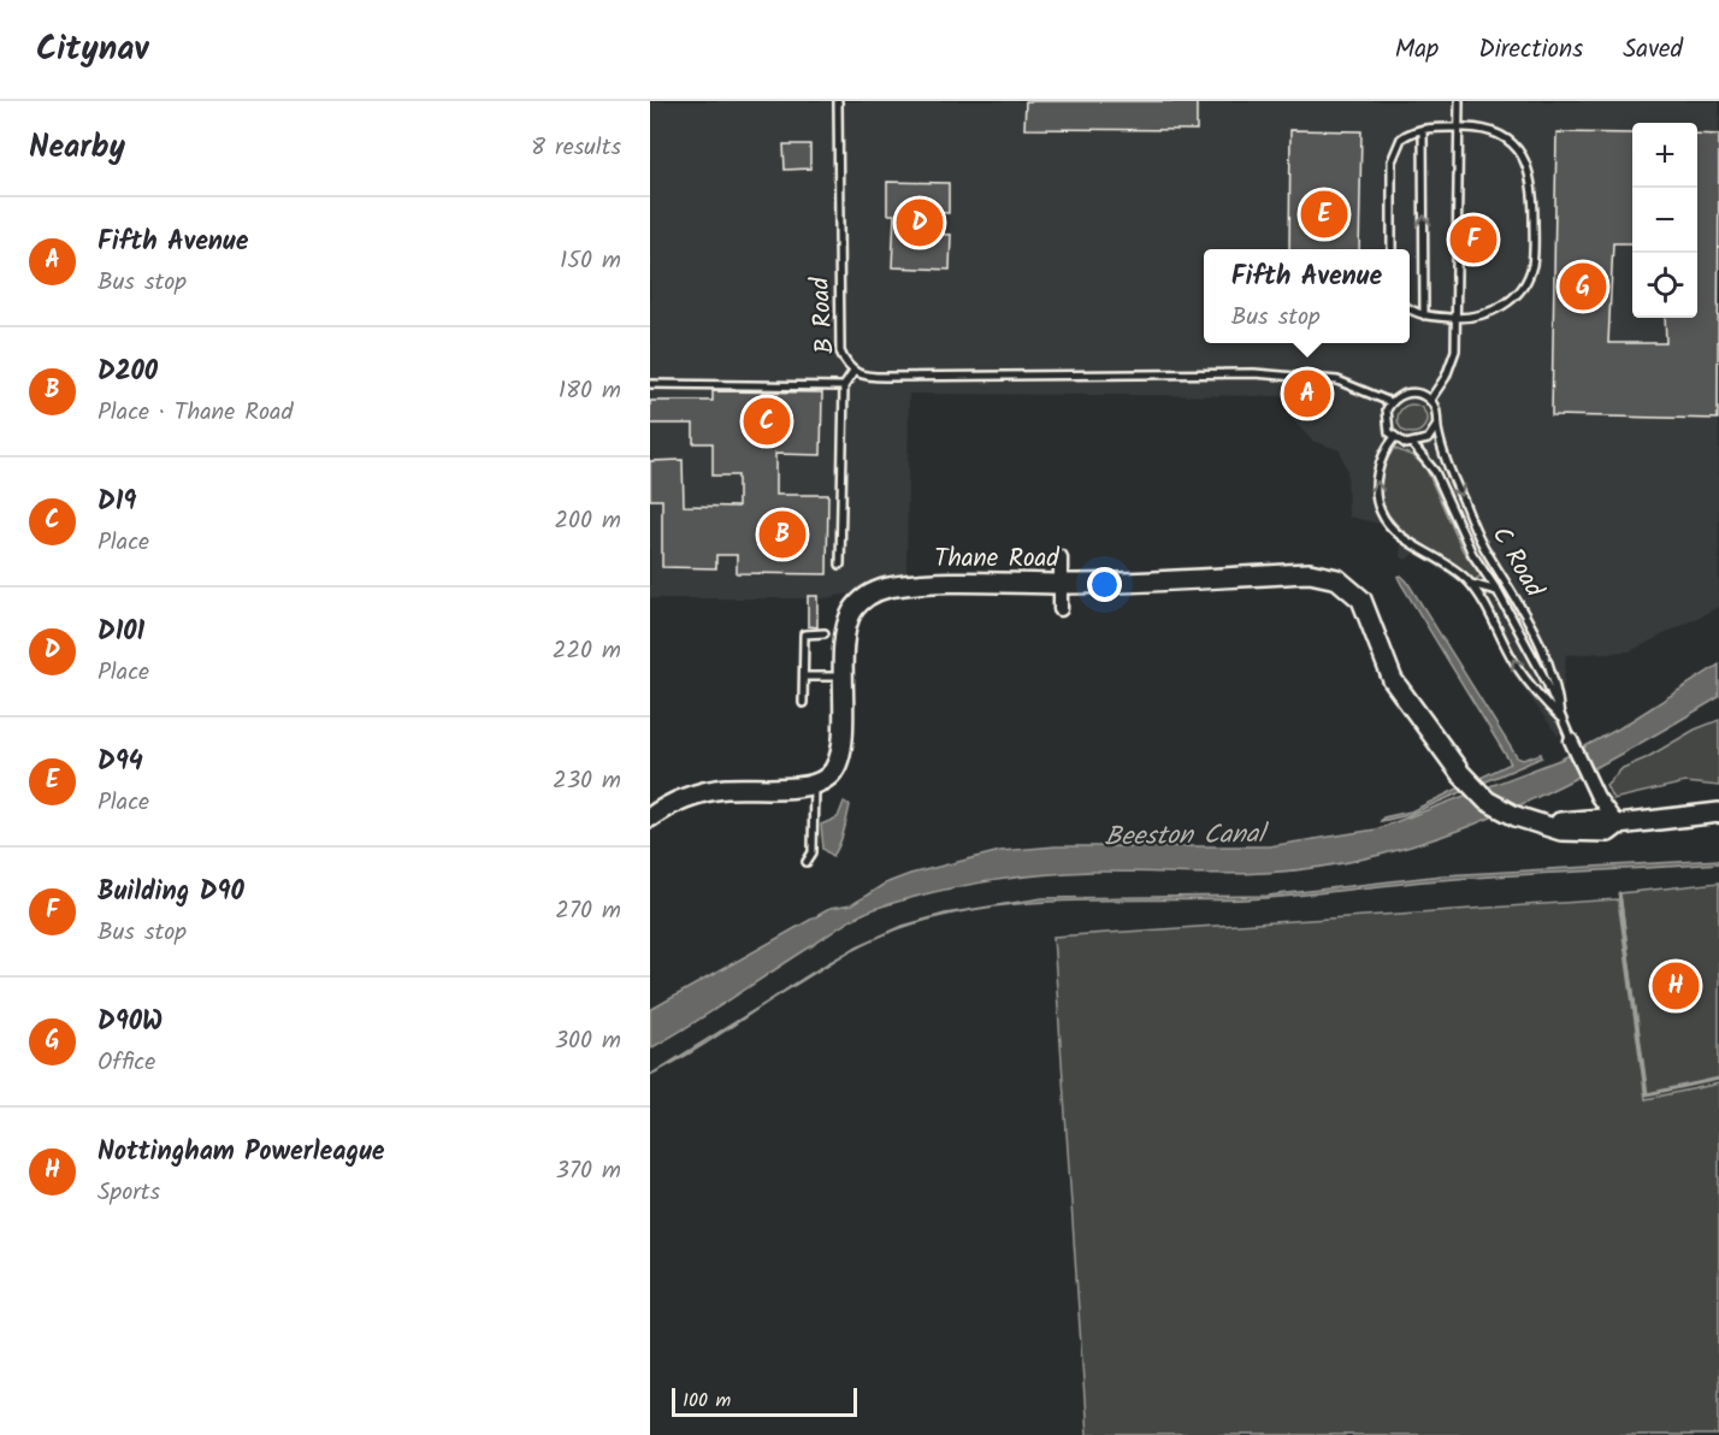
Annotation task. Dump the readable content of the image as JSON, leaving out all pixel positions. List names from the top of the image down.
{
  "streets": {
    "street": ["Thane Road"],
    "lane": ["B Road", "C Road"]
  },
  "water": ["Beeston Canal"],
  "scale_bar": "100 m",
  "page": {
    "header": "Citynav",
    "nav": ["Map", "Directions", "Saved"],
    "heading": ["Nearby", "8 results"],
    "map_buttons": ["+", "−"],
    "pins": [
      "E",
      "D",
      "F",
      "G",
      "A",
      "C",
      "B",
      "H"
    ],
    "list": [
      {
        "mark": "A",
        "name": "Fifth Avenue",
        "note": "Bus stop",
        "value": "150 m"
      },
      {
        "mark": "B",
        "name": "D200",
        "note": "Place · Thane Road",
        "value": "180 m"
      },
      {
        "mark": "C",
        "name": "D19",
        "note": "Place",
        "value": "200 m"
      },
      {
        "mark": "D",
        "name": "D101",
        "note": "Place",
        "value": "220 m"
      },
      {
        "mark": "E",
        "name": "D94",
        "note": "Place",
        "value": "230 m"
      },
      {
        "mark": "F",
        "name": "Building D90",
        "note": "Bus stop",
        "value": "270 m"
      },
      {
        "mark": "G",
        "name": "D90W",
        "note": "Office",
        "value": "300 m"
      },
      {
        "mark": "H",
        "name": "Nottingham Powerleague",
        "note": "Sports",
        "value": "370 m"
      }
    ],
    "popup": ["Fifth Avenue", "Bus stop"],
    "scale": "100 m"
  }
}
